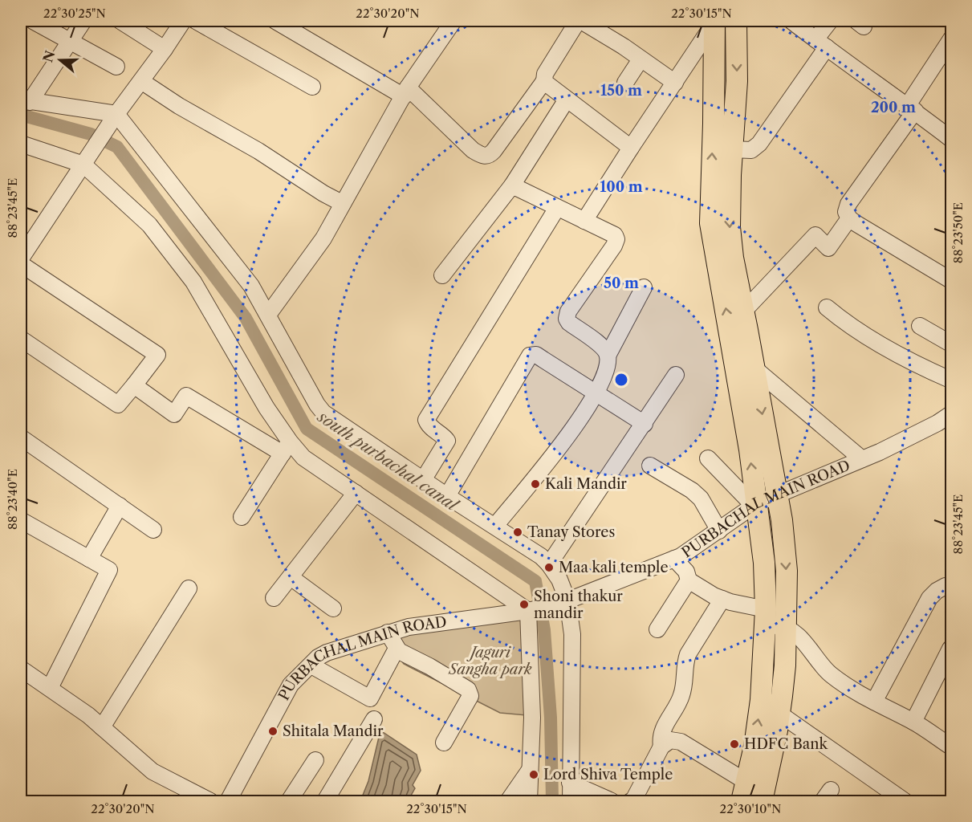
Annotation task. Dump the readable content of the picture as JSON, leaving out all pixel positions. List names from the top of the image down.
{
  "streets": {
    "street": ["PURBACHAL MAIN ROAD"]
  },
  "water": ["south purbachal canal"],
  "parks": ["Jaguri Sangha park"],
  "places": [
    "Kali Mandir",
    "Tanay Stores",
    "Maa kali temple",
    "Shoni thakur mandir",
    "Shitala Mandir",
    "HDFC Bank",
    "Lord Shiva Temple"
  ],
  "north": "left",
  "coordinates": [
    "22°30'25\"N",
    "22°30'20\"N",
    "22°30'15\"N",
    "88°23'45\"E",
    "88°23'50\"E",
    "88°23'40\"E",
    "22°30'10\"N"
  ],
  "rings": [
    "150 m",
    "200 m",
    "100 m",
    "50 m"
  ]
}
